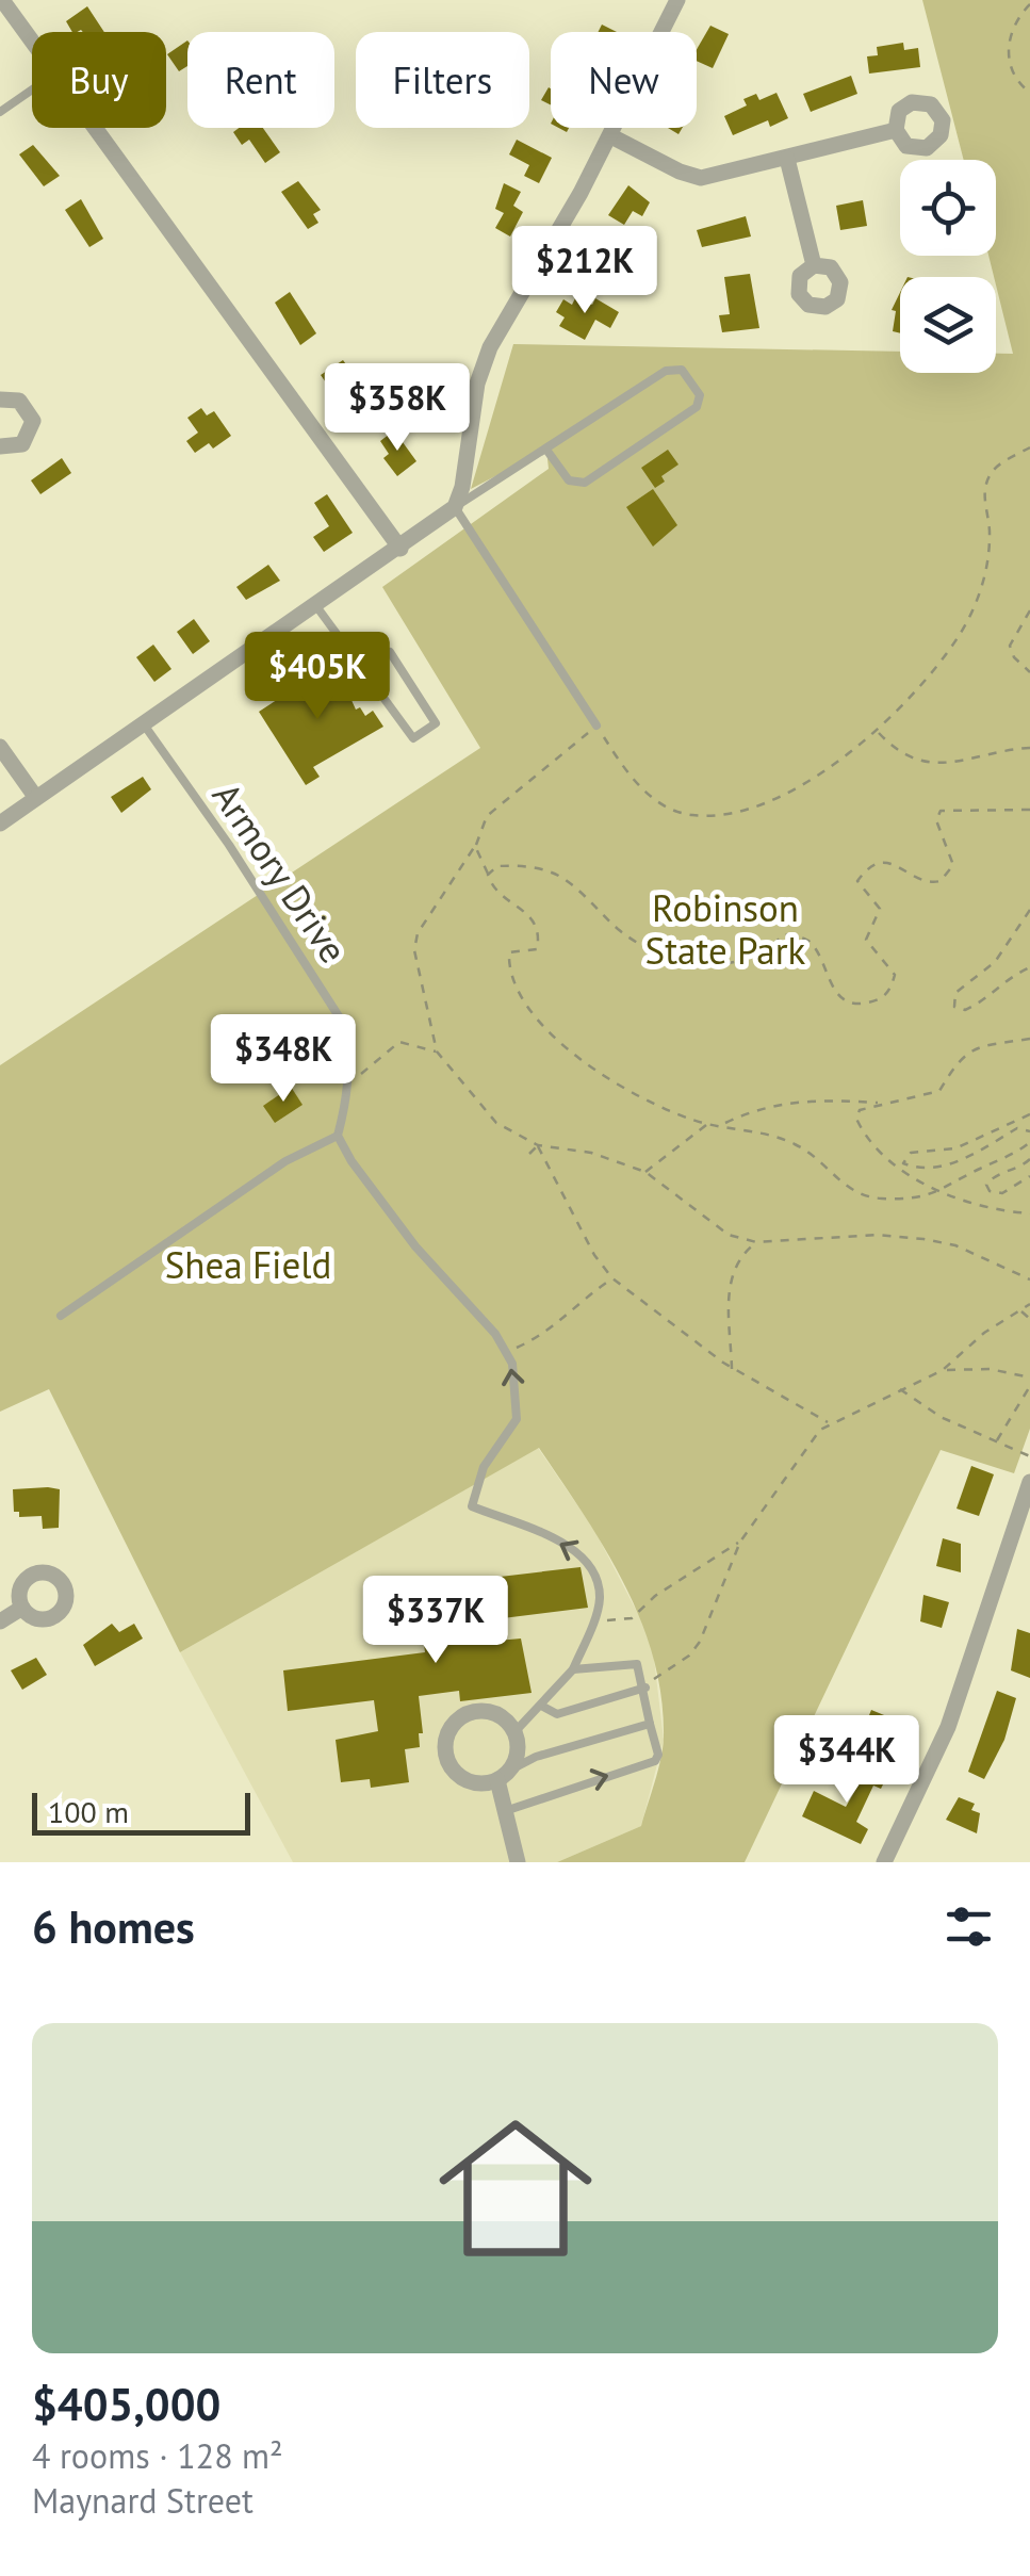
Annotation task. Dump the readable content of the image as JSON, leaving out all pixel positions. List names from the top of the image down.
{
  "streets": {
    "lane": ["Armory Drive"]
  },
  "parks": ["Robinson State Park", "Shea Field"],
  "scale_bar": "100 m",
  "page": {
    "chip": [
      "Buy",
      "Rent",
      "Filters",
      "New"
    ],
    "price": [
      "$212K",
      "$358K",
      "$405K",
      "$348K",
      "$337K",
      "$344K"
    ],
    "scale": "100 m",
    "heading": "6 homes",
    "list": [
      {
        "name": "$405,000",
        "note": "4 rooms · 128 m² · Maynard Street"
      }
    ]
  }
}
